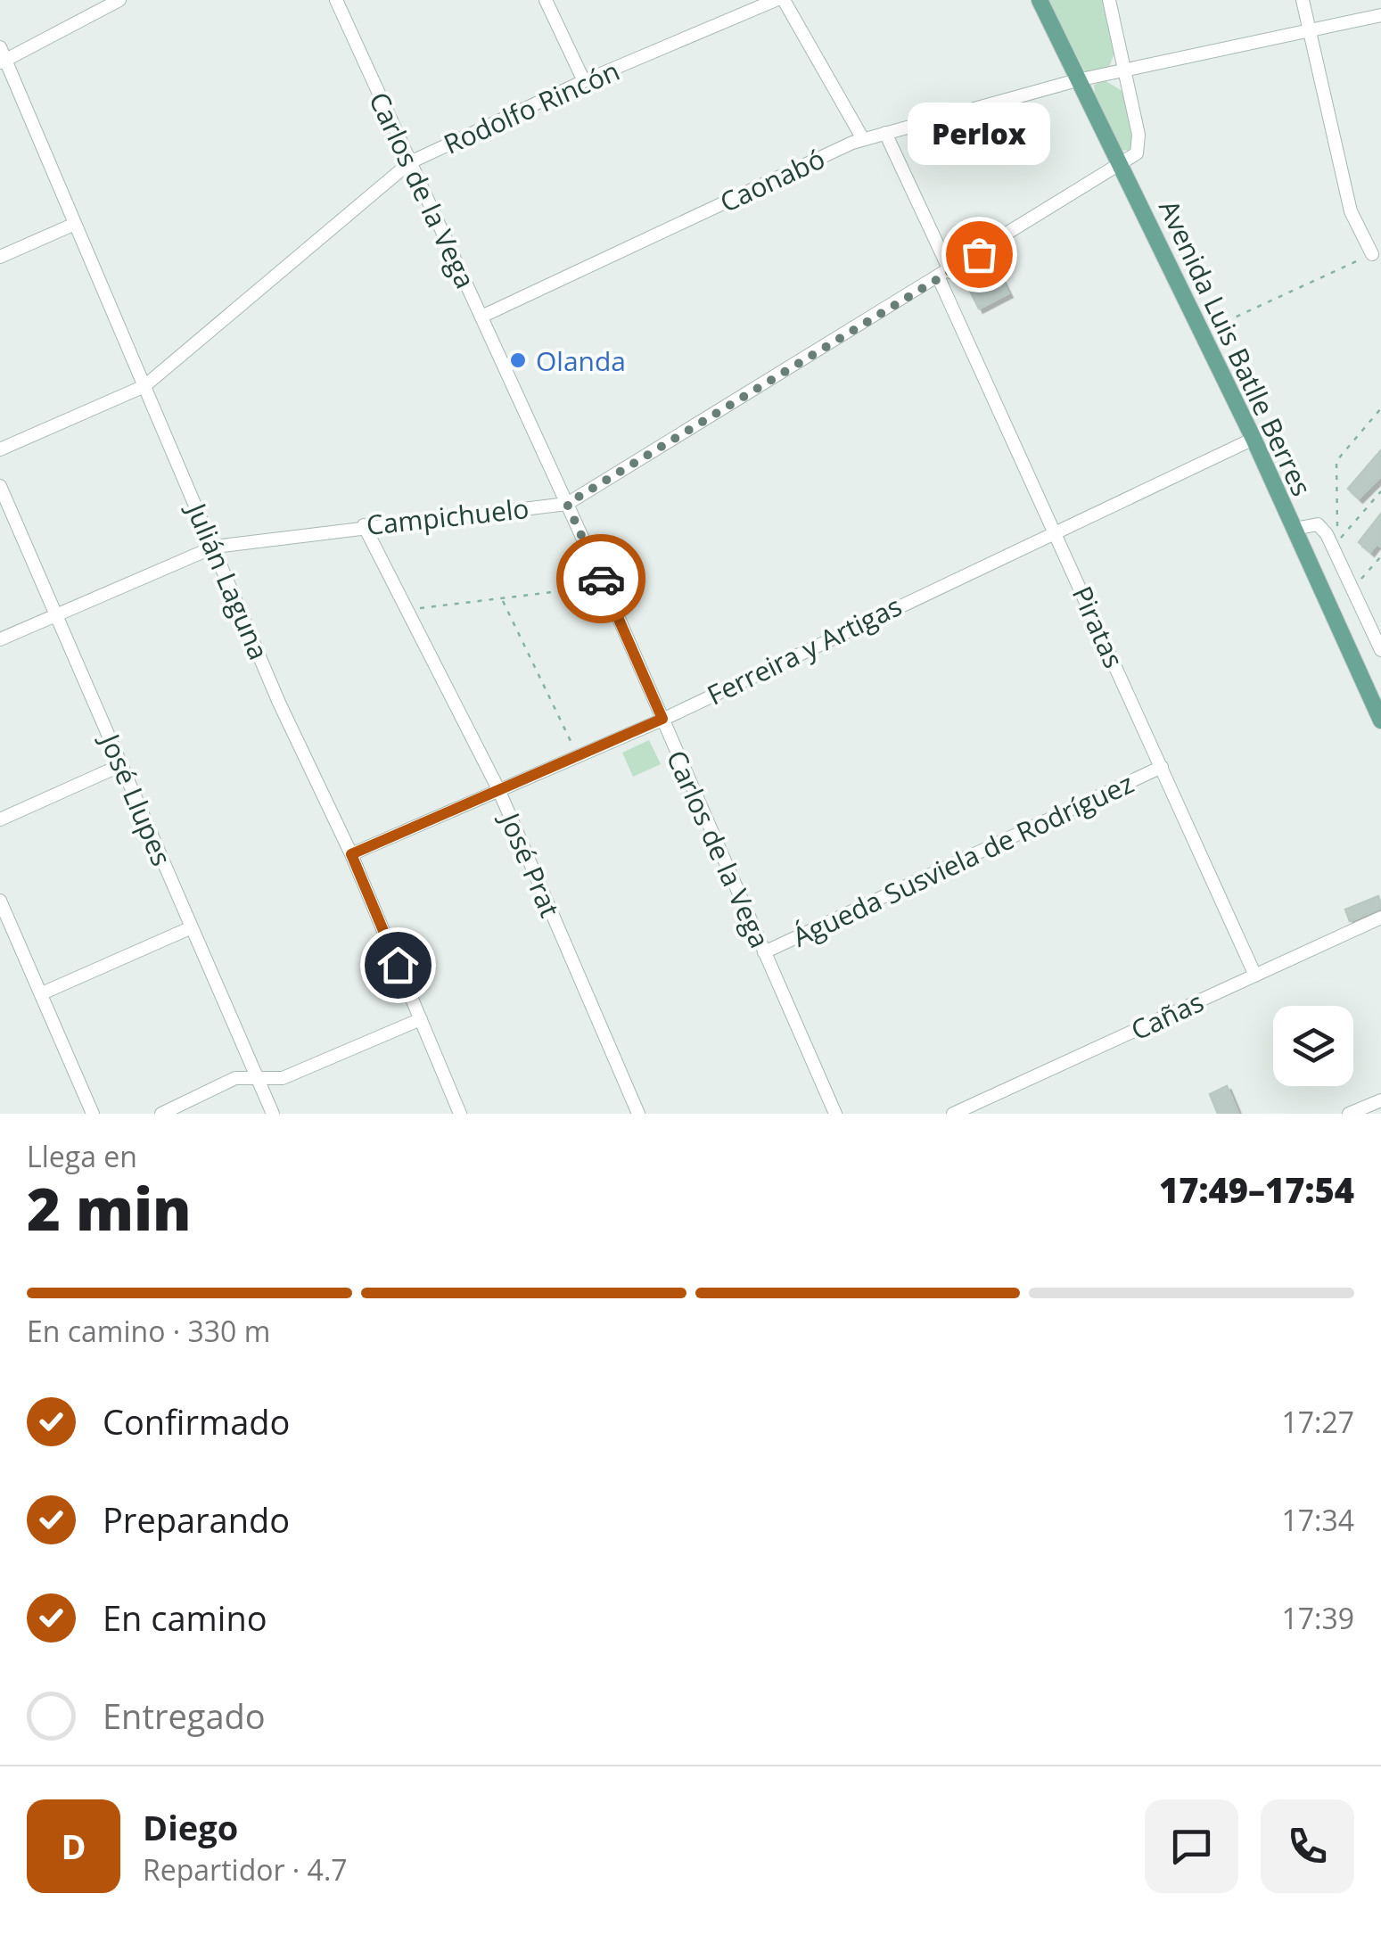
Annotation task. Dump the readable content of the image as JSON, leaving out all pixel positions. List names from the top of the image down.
{
  "streets": {
    "main road": ["Avenida Luis Batlle Berres"],
    "street": [
      "Rodolfo Rincón",
      "Caonabó",
      "Carlos de la Vega",
      "Campichuelo",
      "Julián Laguna",
      "Piratas",
      "Ferreira y Artigas",
      "José Llupes",
      "Águeda Susviela de Rodríguez",
      "José Prat",
      "Cañas"
    ]
  },
  "crossings": [
    ["Rodolfo Rincón", "Carlos de la Vega"],
    ["Rodolfo Rincón", "Julián Laguna"],
    ["Caonabó", "Carlos de la Vega"],
    ["Caonabó", "Avenida Luis Batlle Berres"],
    ["Caonabó", "Piratas"],
    ["Carlos de la Vega", "Campichuelo"],
    ["Carlos de la Vega", "Ferreira y Artigas"],
    ["Carlos de la Vega", "Águeda Susviela de Rodríguez"],
    ["Avenida Luis Batlle Berres", "Campichuelo"],
    ["Avenida Luis Batlle Berres", "Ferreira y Artigas"],
    ["Campichuelo", "Julián Laguna"],
    ["Campichuelo", "Piratas"],
    ["Campichuelo", "José Llupes"],
    ["Campichuelo", "José Prat"],
    ["Julián Laguna", "Ferreira y Artigas"],
    ["Piratas", "Ferreira y Artigas"],
    ["Piratas", "Águeda Susviela de Rodríguez"],
    ["Piratas", "Cañas"],
    ["Ferreira y Artigas", "José Prat"]
  ],
  "places": ["Perlox", "Olanda"],
  "page": {
    "bubble": "Perlox",
    "heading": ["2 min", "Llega en", "17:49–17:54"],
    "panel": ["Diego", "Repartidor · 4.7"],
    "bar": "En camino · 330 m",
    "list": [
      ["Confirmado", "17:27"],
      ["Preparando", "17:34"],
      ["En camino", "17:39"],
      "Entregado"
    ],
    "round": "D"
  }
}
